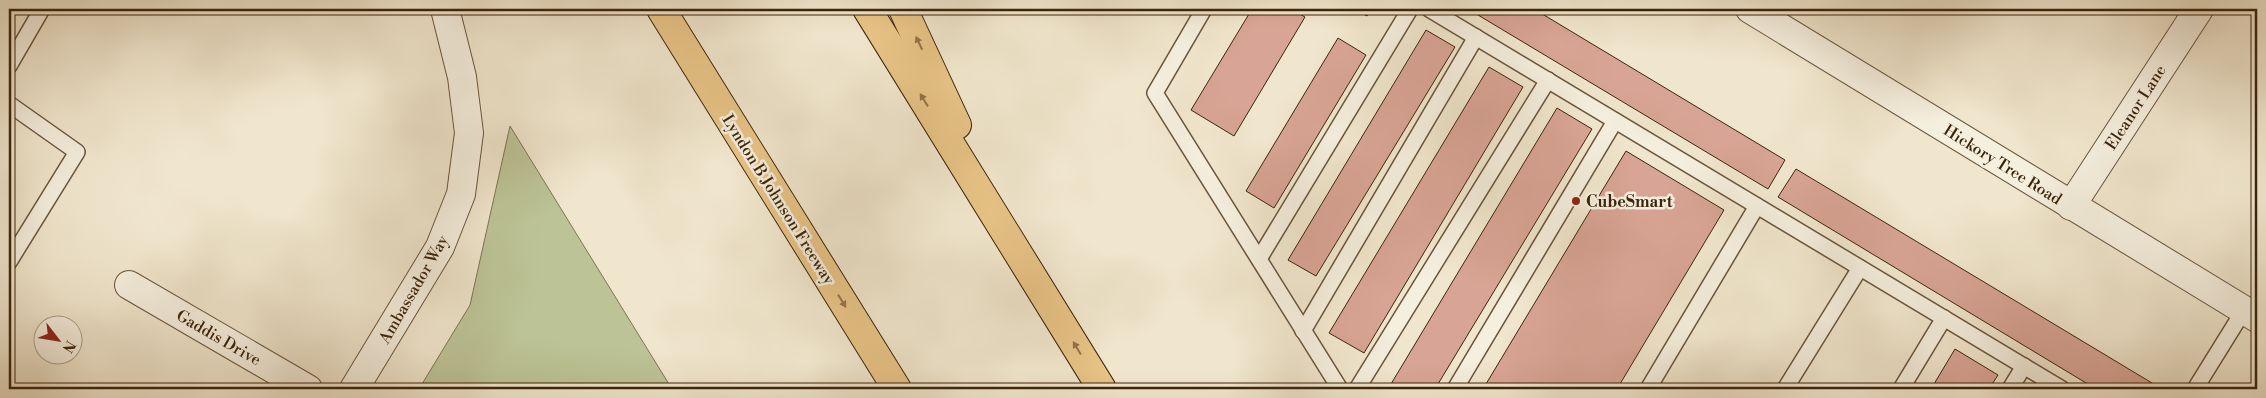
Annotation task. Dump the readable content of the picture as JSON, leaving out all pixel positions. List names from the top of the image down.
{
  "streets": {
    "highway": ["Lyndon B Johnson Freeway"],
    "street": [
      "Eleanor Lane",
      "Hickory Tree Road",
      "Ambassador Way",
      "Gaddis Drive"
    ]
  },
  "crossings": [
    ["Eleanor Lane", "Hickory Tree Road"]
  ],
  "places": ["CubeSmart"],
  "north": "bottom right"
}
